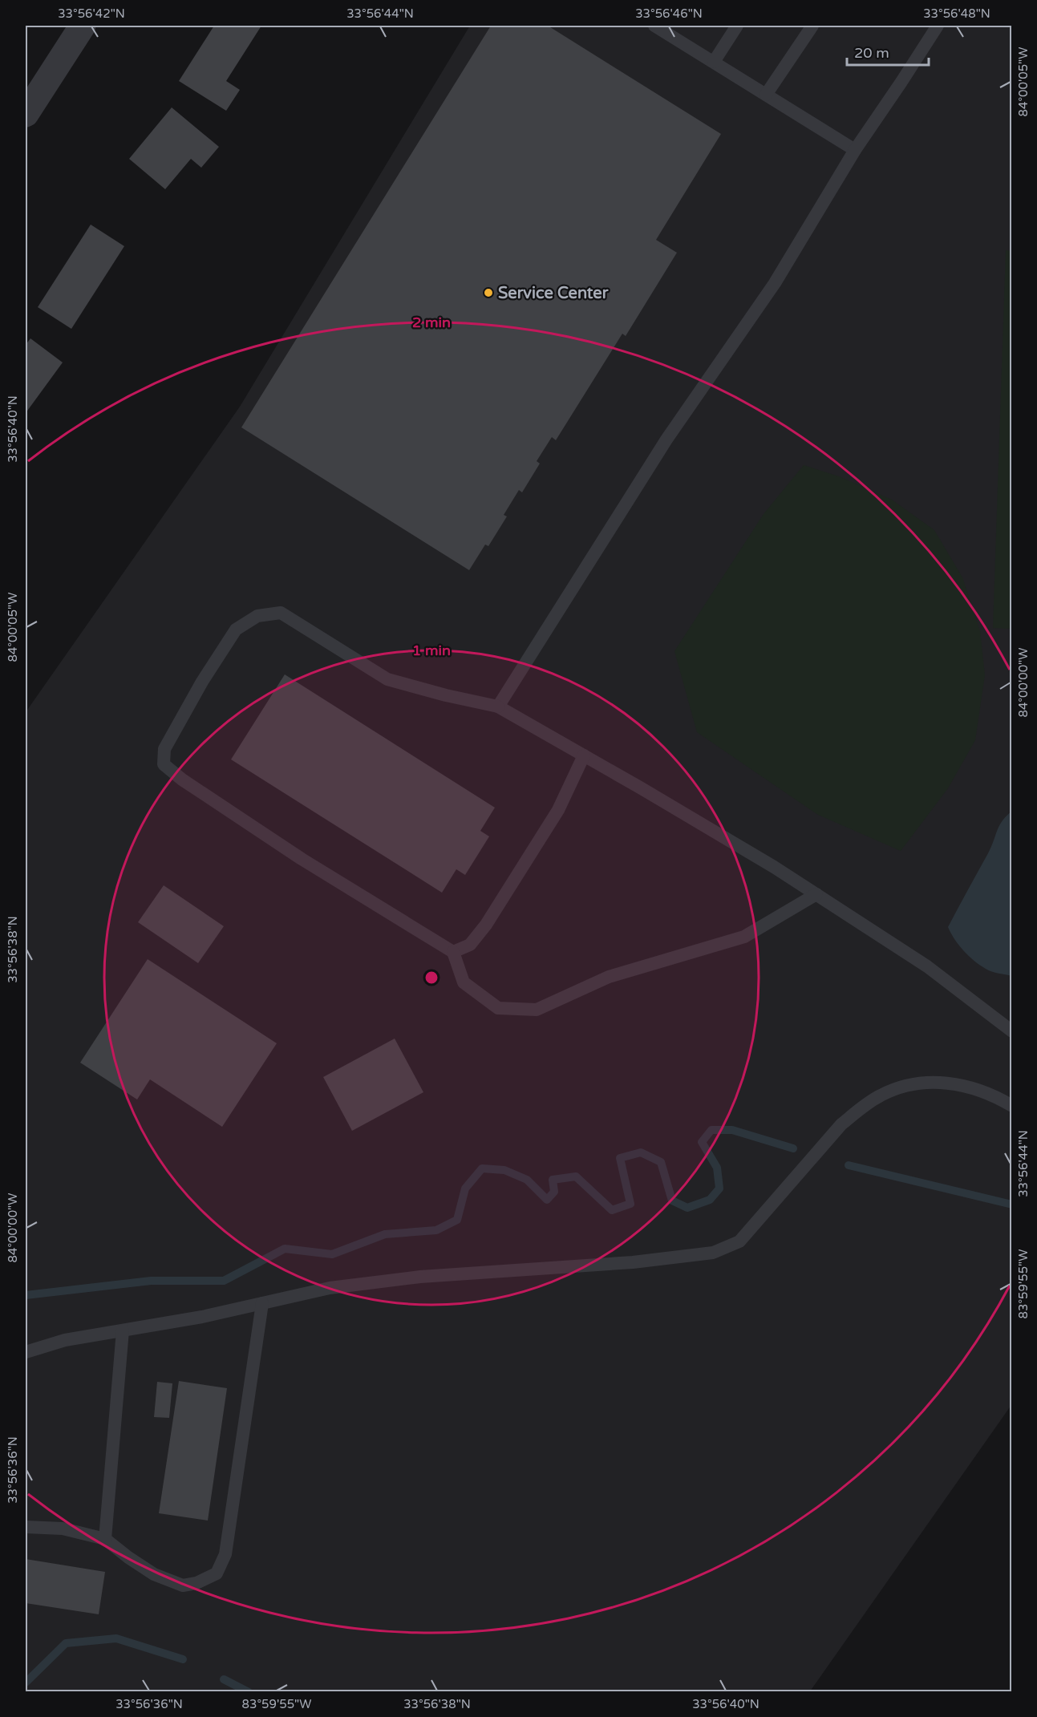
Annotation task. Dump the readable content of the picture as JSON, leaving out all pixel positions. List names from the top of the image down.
{
  "places": ["Service Center"],
  "scale_bar": "20 m",
  "coordinates": [
    "33°56'42\"N",
    "33°56'44\"N",
    "33°56'46\"N",
    "33°56'48\"N",
    "84°00'05\"W",
    "33°56'40\"N",
    "84°00'00\"W",
    "33°56'38\"N",
    "83°59'55\"W",
    "33°56'36\"N"
  ],
  "rings": ["2 min", "1 min"]
}
